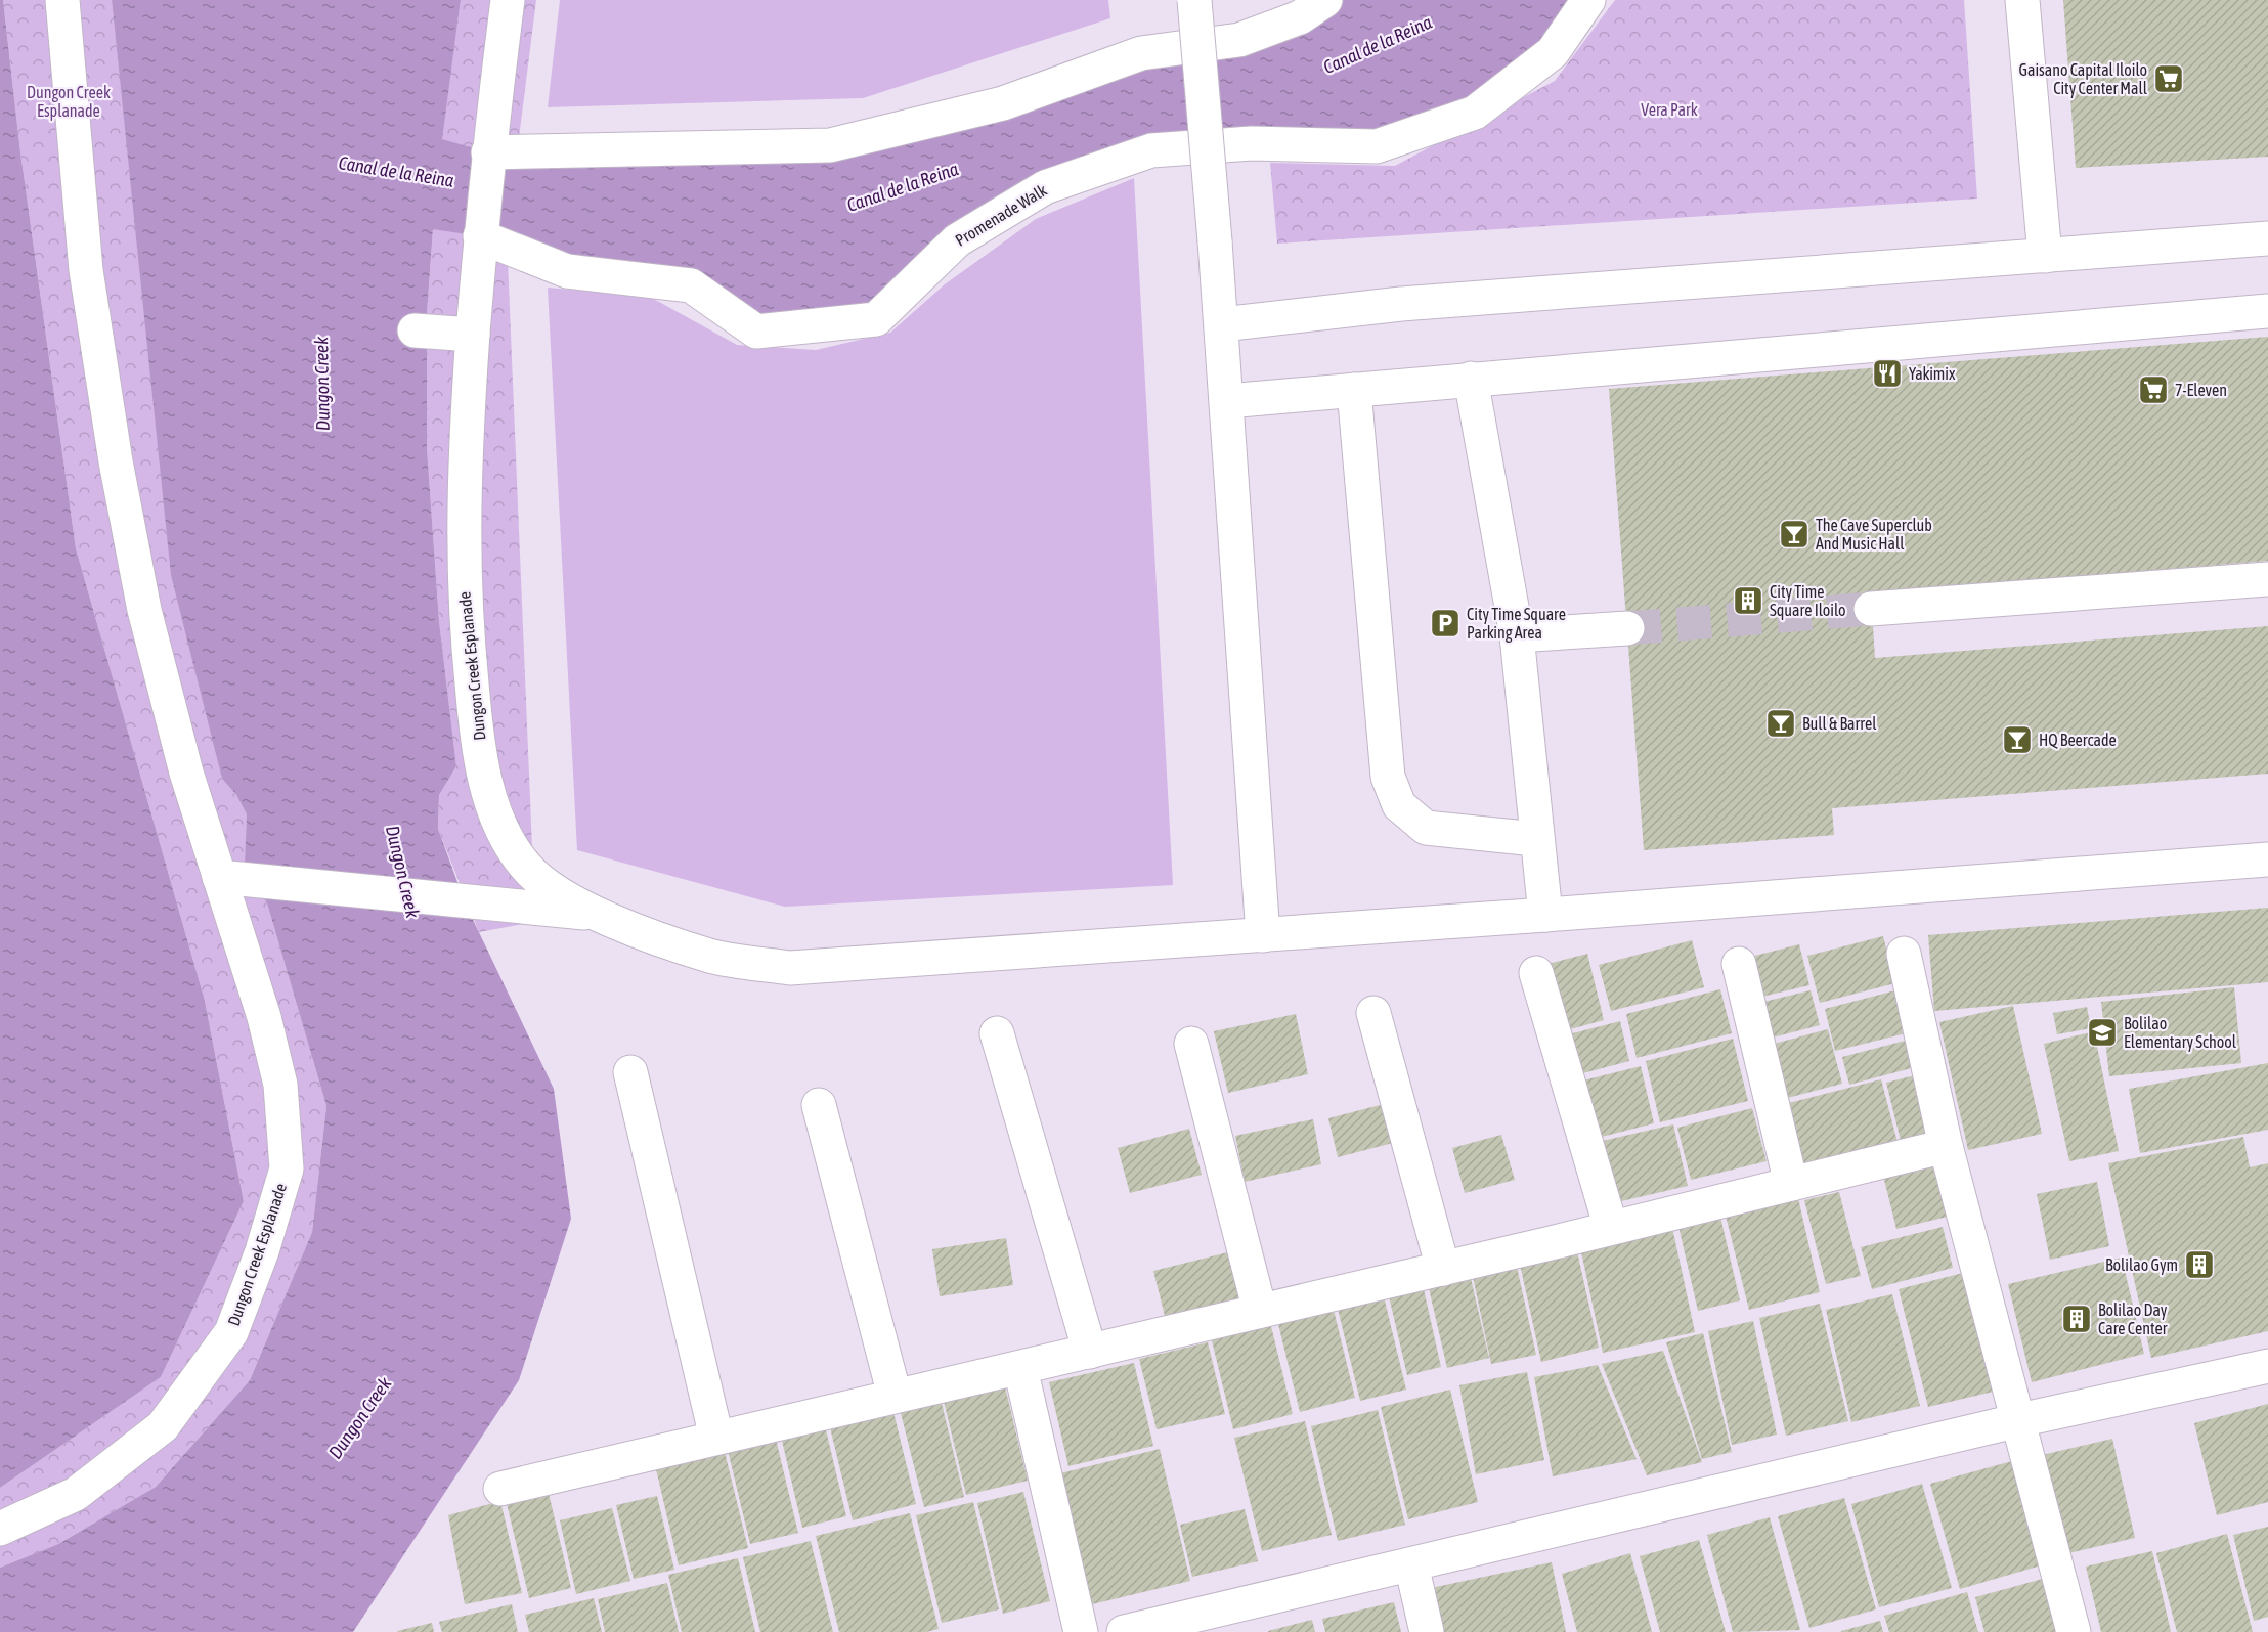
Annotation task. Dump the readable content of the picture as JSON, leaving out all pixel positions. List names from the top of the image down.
{
  "streets": {
    "street": ["Promenade Walk", "Dungon Creek Esplanade"]
  },
  "crossings": [
    ["Promenade Walk", "Dungon Creek Esplanade"]
  ],
  "water": ["Canal de la Reina", "Dungon Creek"],
  "parks": ["Dungon Creek Esplanade", "Vera Park"],
  "places": {
    "supermarket": ["Gaisano Capital Iloilo City Center Mall", "7-Eleven"],
    "restaurant": ["Yakimix"],
    "bar": ["The Cave Superclub And Music Hall", "Bull & Barrel", "HQ Beercade"],
    "building": ["City Time Square Iloilo", "Bolilao Gym", "Bolilao Day Care Center"],
    "parking": ["City Time Square Parking Area"],
    "school or university": ["Bolilao Elementary School"]
  }
}
